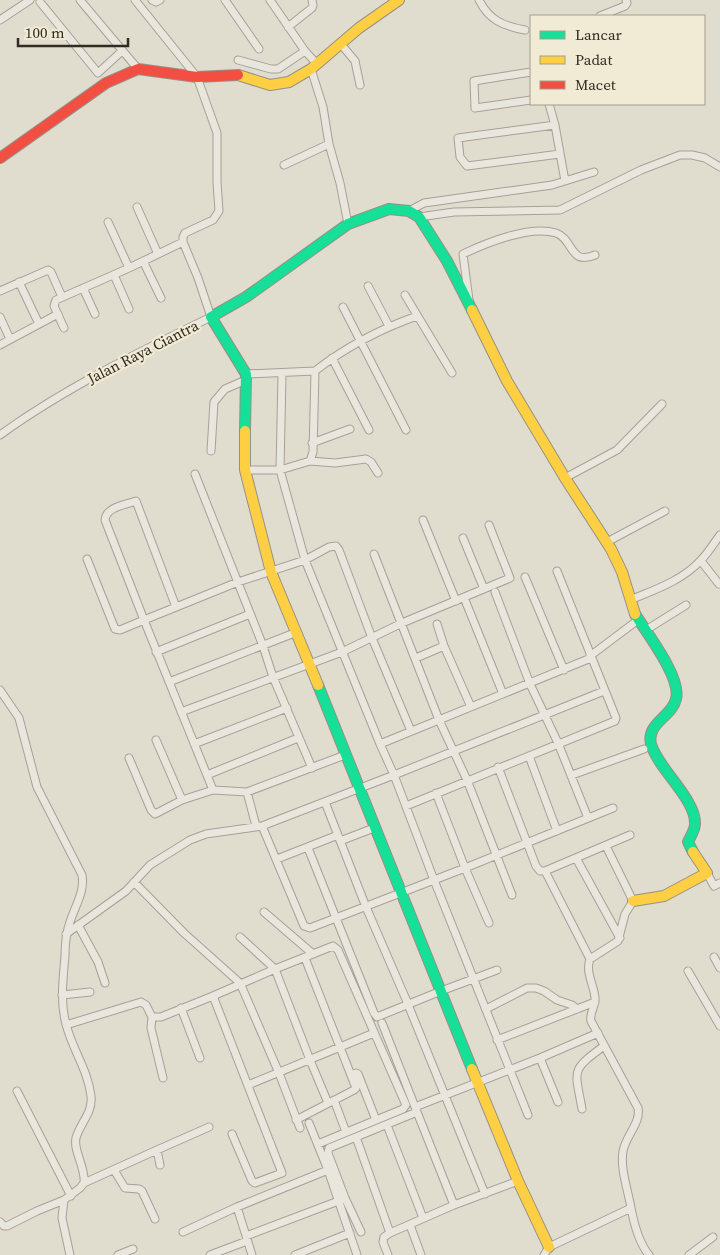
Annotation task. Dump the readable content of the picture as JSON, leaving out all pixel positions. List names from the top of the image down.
{
  "streets": {
    "street": ["Jalan Raya Ciantra"]
  },
  "legend": ["Lancar", "Padat", "Macet"],
  "scale_bar": "100 m"
}
